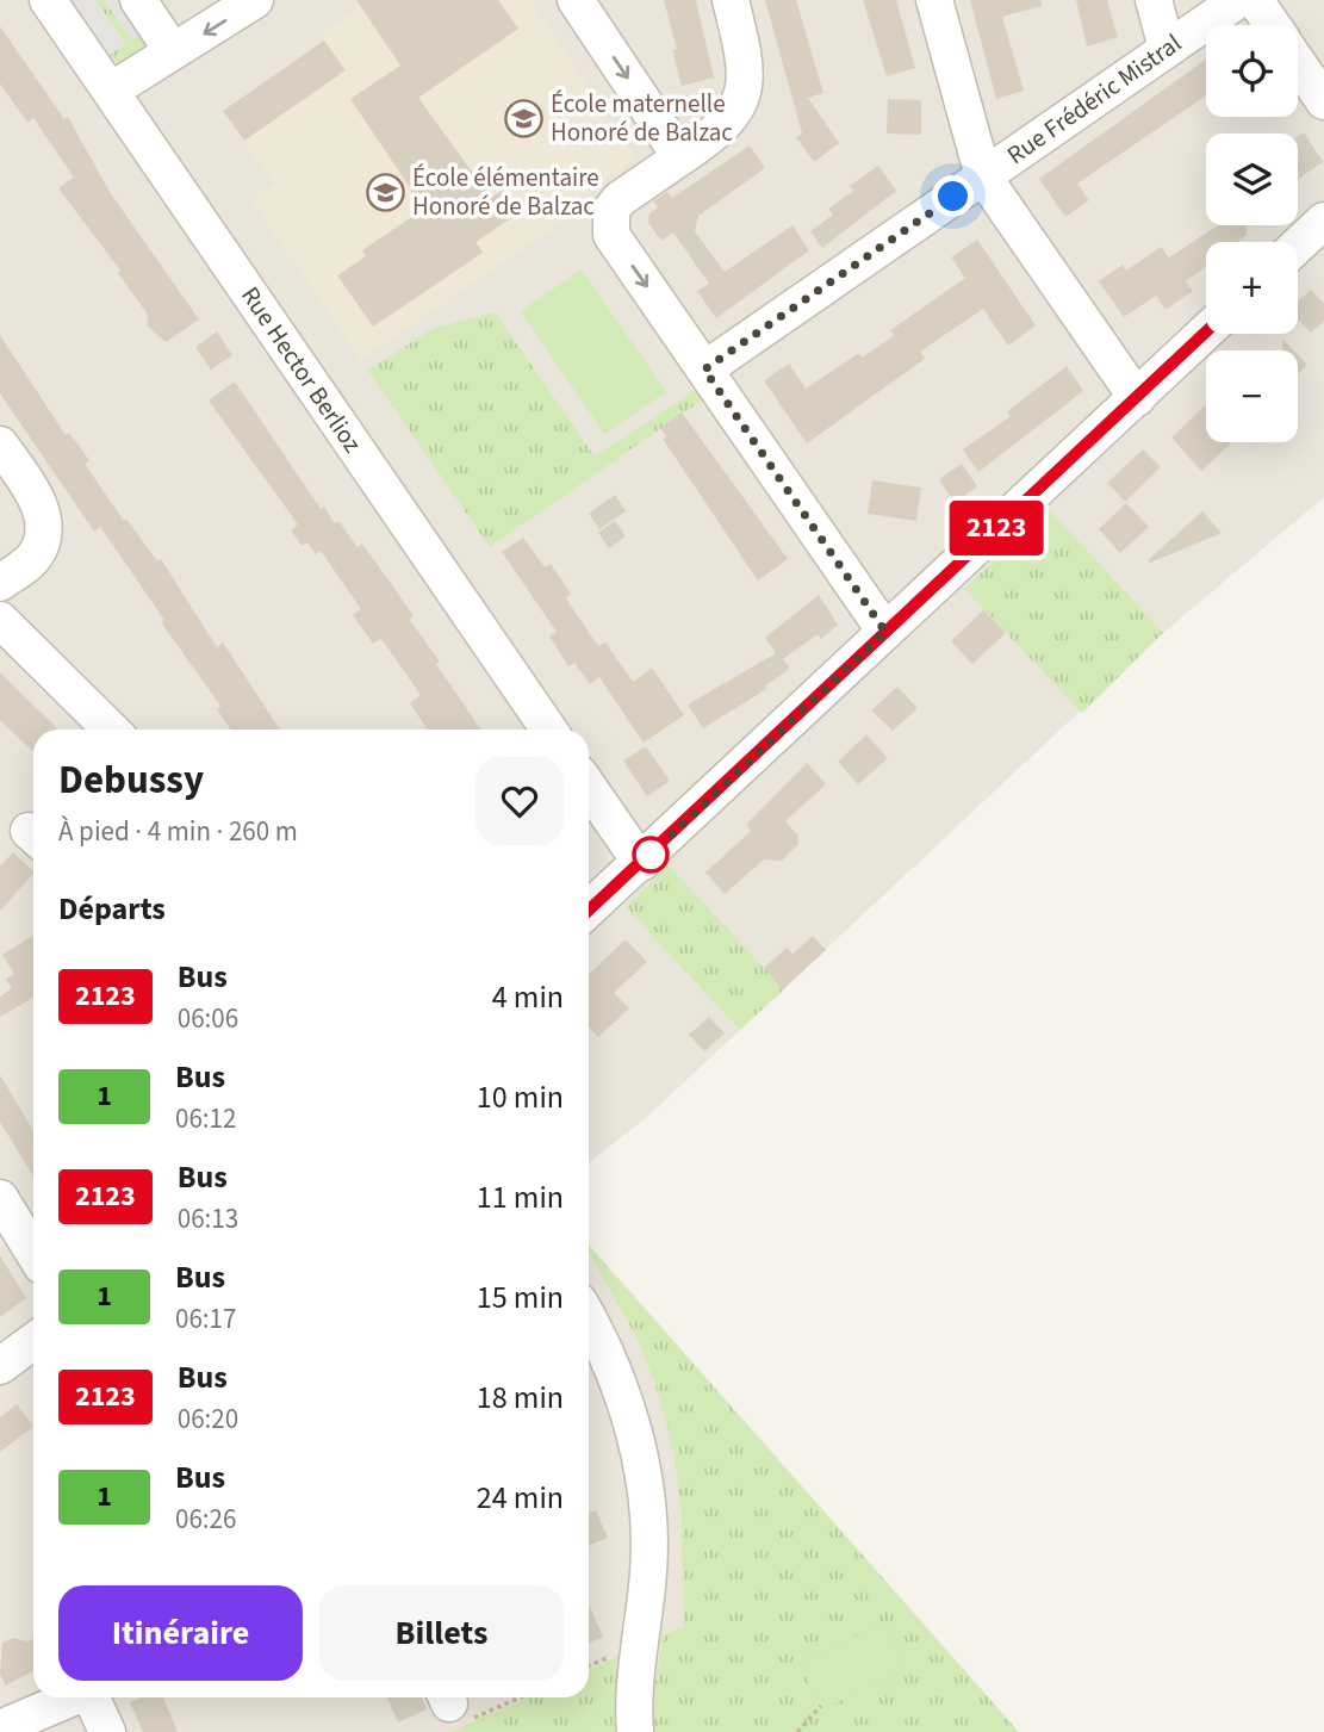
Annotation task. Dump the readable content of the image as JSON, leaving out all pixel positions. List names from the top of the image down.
{
  "streets": {
    "street": ["Rue Frédéric Mistral", "Rue Hector Berlioz"]
  },
  "places": {
    "school or university": ["École maternelle Honoré de Balzac", "École élémentaire Honoré de Balzac"]
  },
  "lines": ["bus line 2123"],
  "page": {
    "on_map": "2123",
    "map_buttons": ["+", "−"],
    "heading": [
      ["Debussy", "À pied · 4 min · 260 m"],
      "Départs"
    ],
    "list": [
      {
        "mark": "2123",
        "name": "Bus",
        "note": "06:06",
        "value": "4 min"
      },
      {
        "mark": "1",
        "name": "Bus",
        "note": "06:12",
        "value": "10 min"
      },
      {
        "mark": "2123",
        "name": "Bus",
        "note": "06:13",
        "value": "11 min"
      },
      {
        "mark": "1",
        "name": "Bus",
        "note": "06:17",
        "value": "15 min"
      },
      {
        "mark": "2123",
        "name": "Bus",
        "note": "06:20",
        "value": "18 min"
      },
      {
        "mark": "1",
        "name": "Bus",
        "note": "06:26",
        "value": "24 min"
      }
    ],
    "buttons": ["Itinéraire", "Billets"]
  }
}
